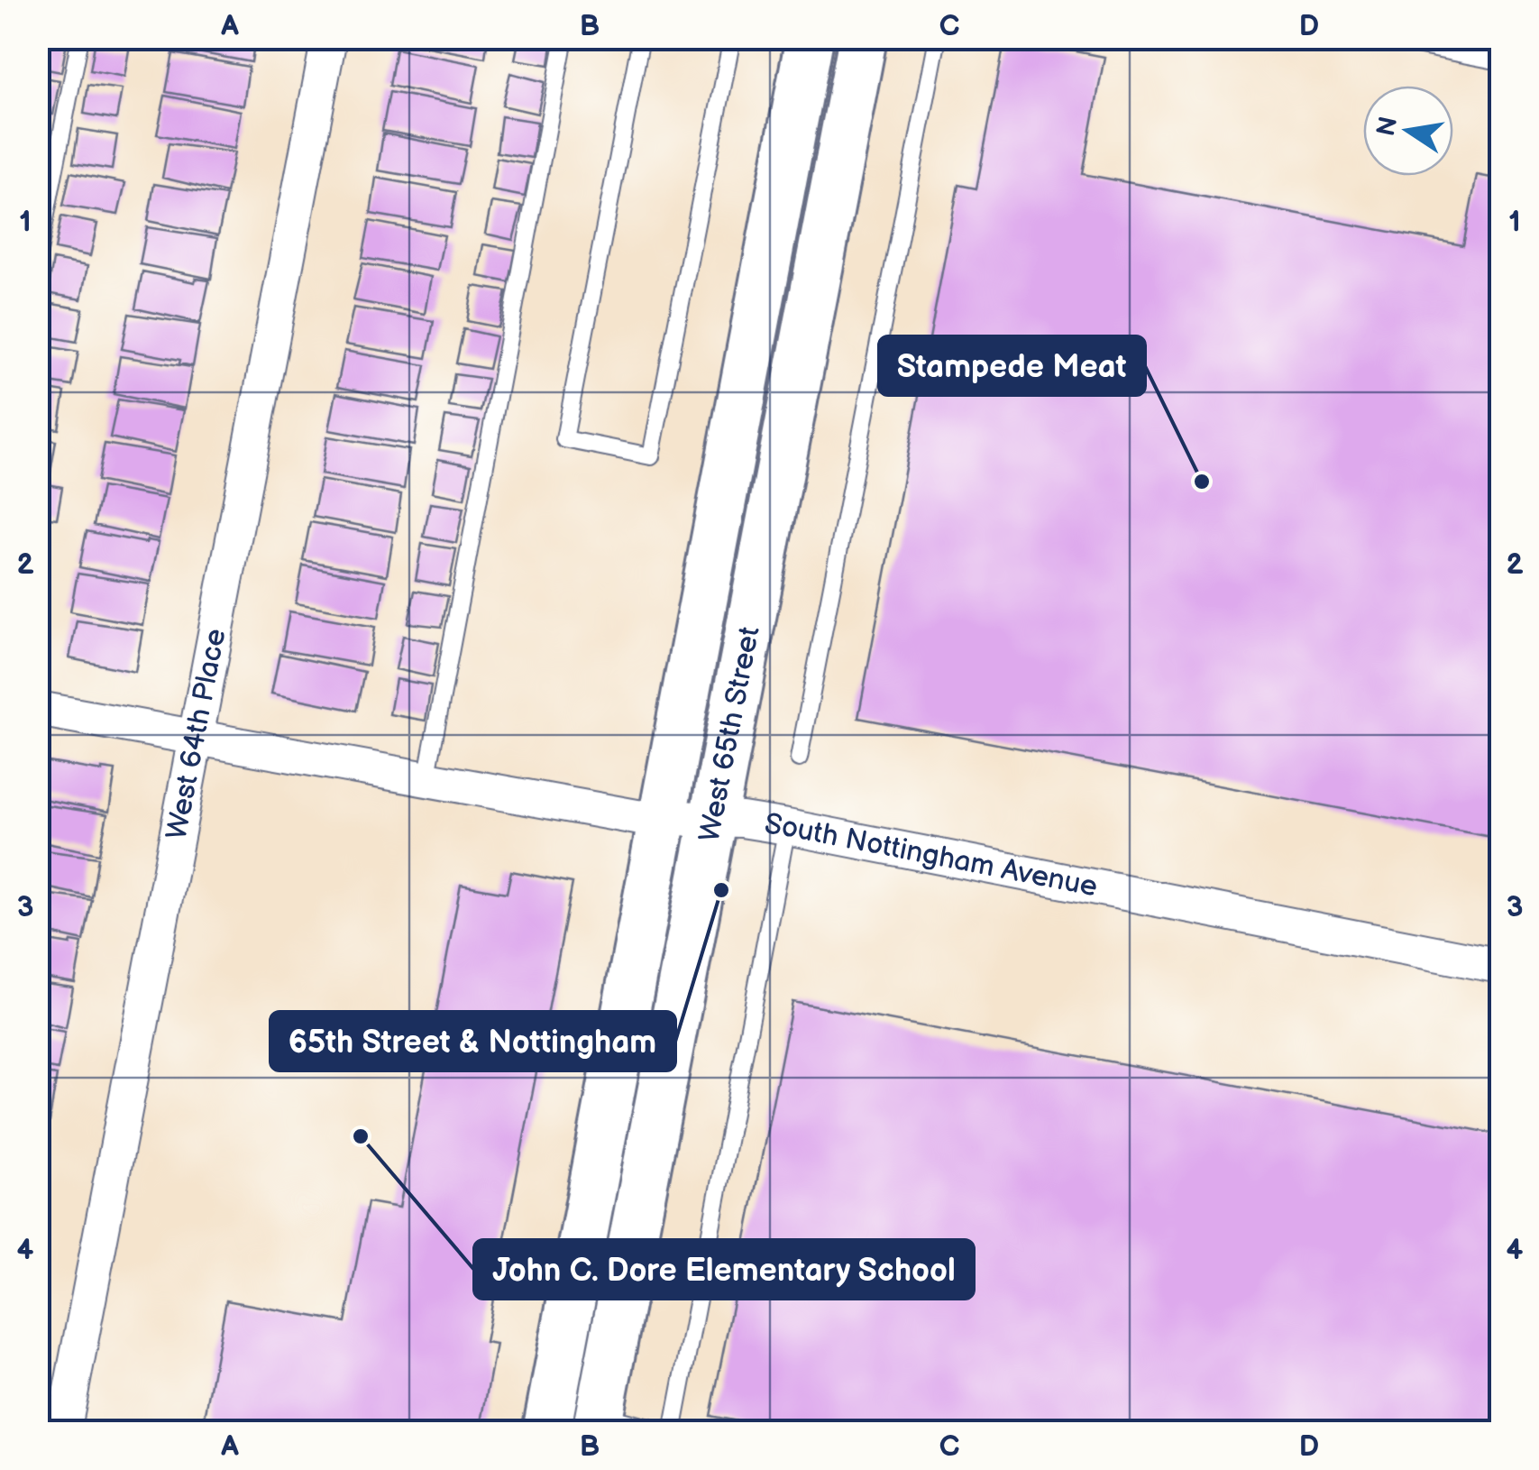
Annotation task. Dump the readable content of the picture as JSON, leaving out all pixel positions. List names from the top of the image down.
{
  "streets": {
    "street": ["West 64th Place", "West 65th Street", "South Nottingham Avenue"]
  },
  "crossings": [
    ["West 64th Place", "South Nottingham Avenue"],
    ["West 65th Street", "South Nottingham Avenue"]
  ],
  "places": ["Stampede Meat", "65th Street & Nottingham", "John C. Dore Elementary School"],
  "north": "left",
  "grid": {
    "columns": [
      "A",
      "B",
      "C",
      "D"
    ],
    "rows": [
      "1",
      "2",
      "3",
      "4"
    ]
  }
}
